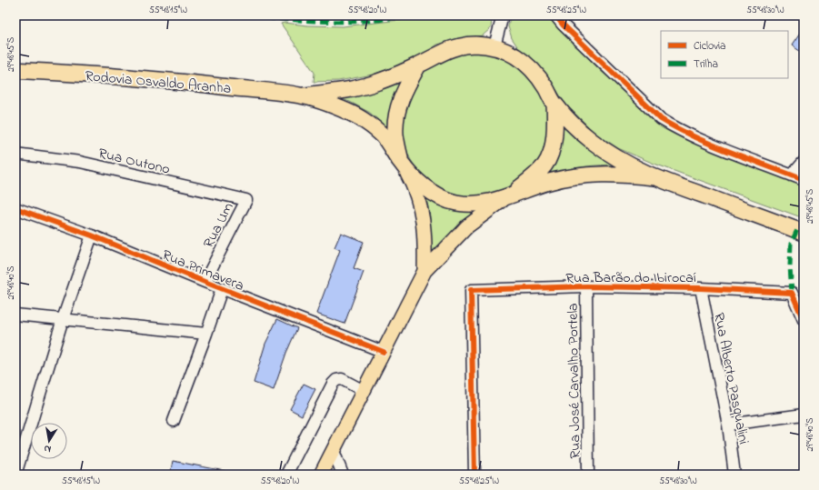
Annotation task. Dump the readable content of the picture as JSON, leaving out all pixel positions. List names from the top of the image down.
{
  "streets": {
    "highway": ["Rodovia Osvaldo Aranha"],
    "street": [
      "Rua Outono",
      "Rua Um",
      "Rua Primavera",
      "Rua Barão do Ibirocaí",
      "Rua Alberto Pasqualini",
      "Rua José Carvalho Portela"
    ]
  },
  "crossings": [
    ["Rua Outono", "Rua Um"],
    ["Rua Um", "Rua Primavera"],
    ["Rua Barão do Ibirocaí", "Rua Alberto Pasqualini"],
    ["Rua Barão do Ibirocaí", "Rua José Carvalho Portela"]
  ],
  "legend": ["Ciclovia", "Trilha"],
  "north": "bottom",
  "coordinates": [
    "55°48'15\"W",
    "55°48'20\"W",
    "55°48'25\"W",
    "55°48'30\"W",
    "29°48'45\"S",
    "29°48'40\"S"
  ]
}
